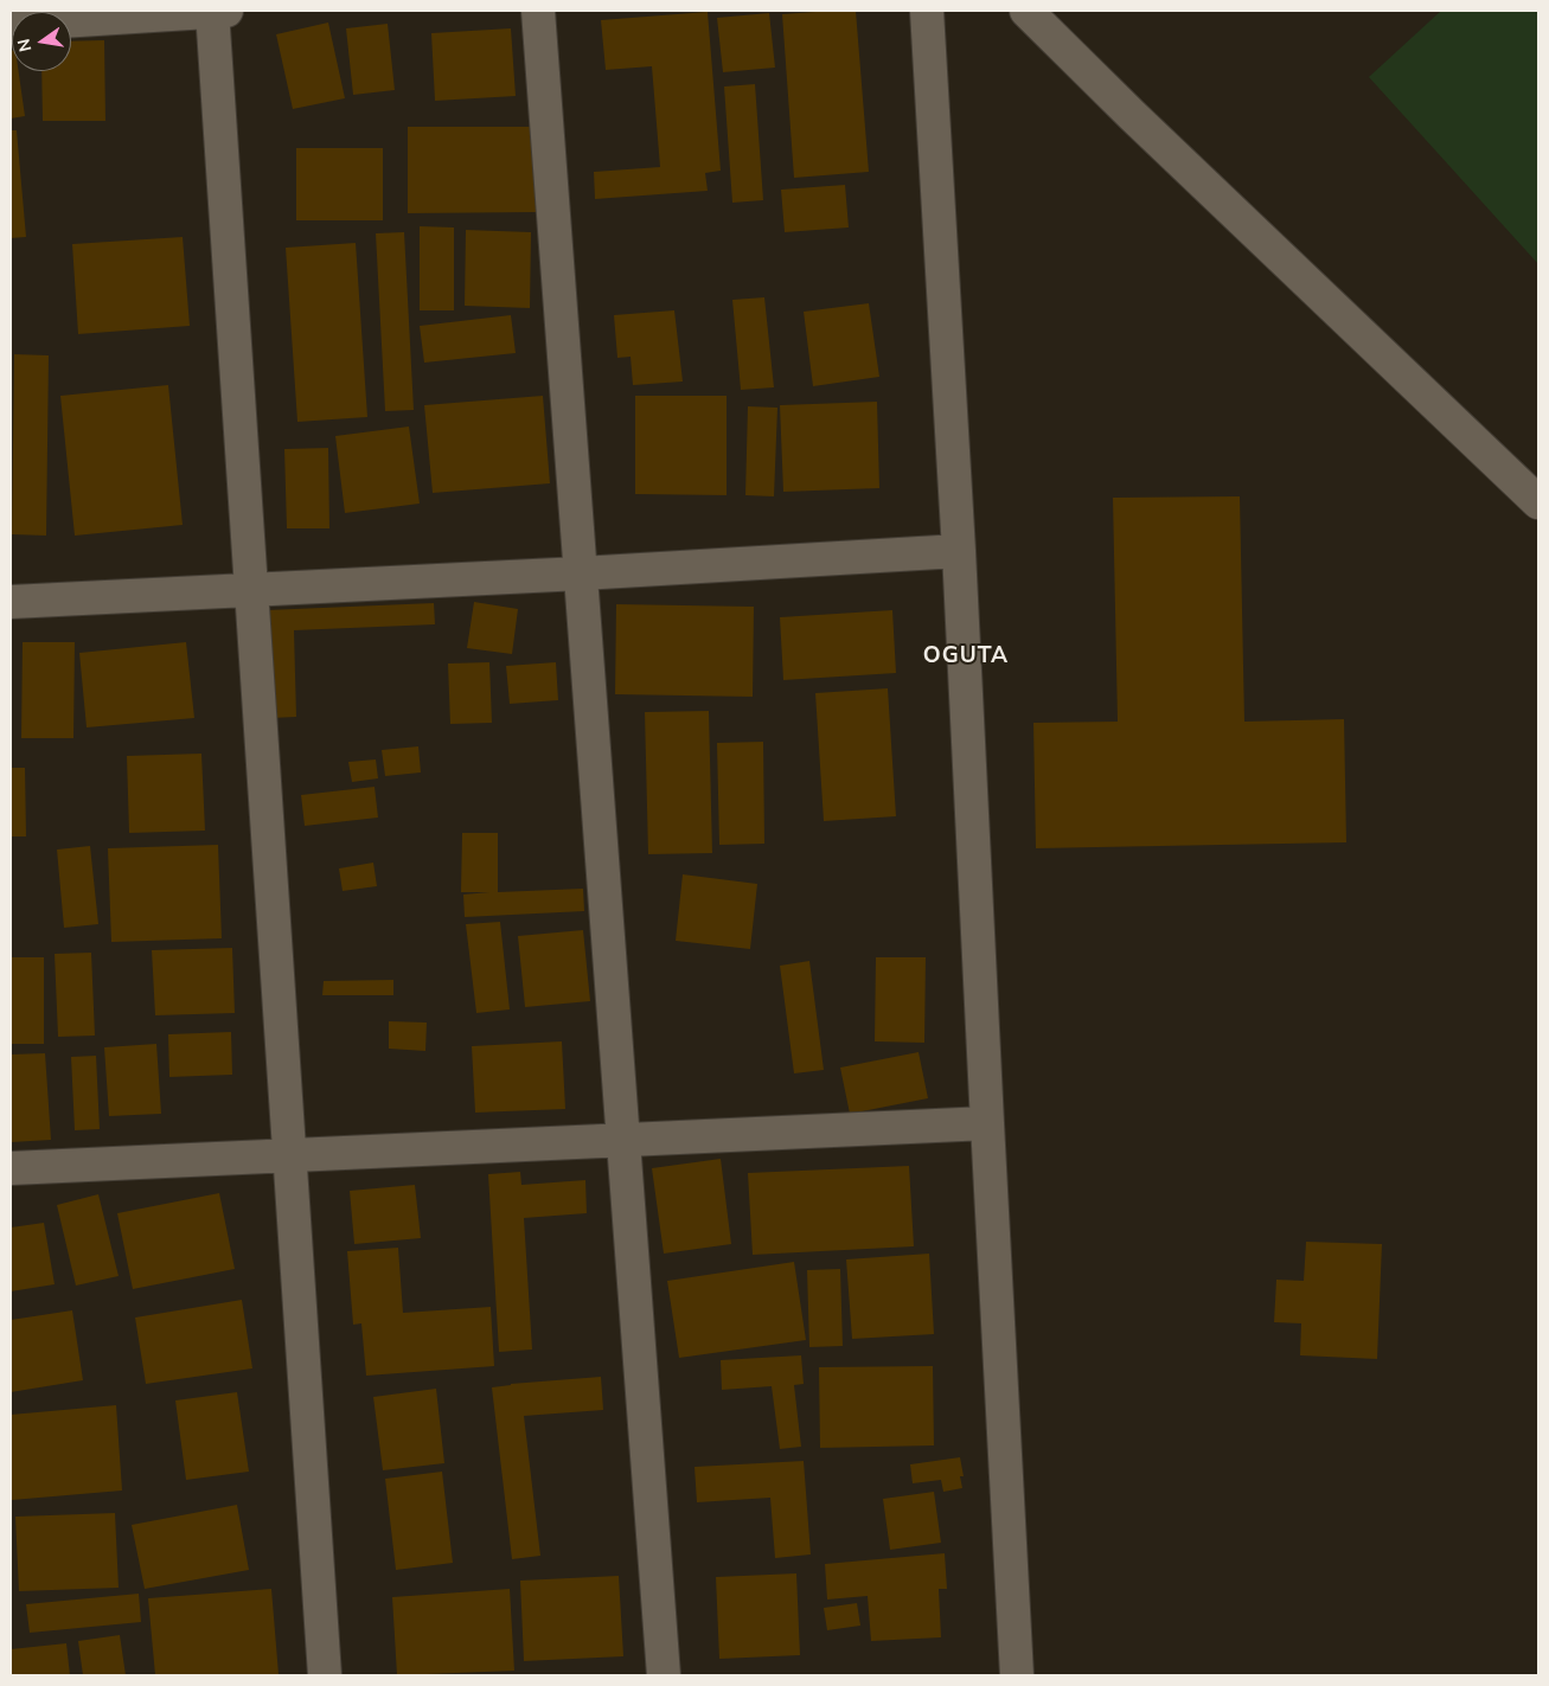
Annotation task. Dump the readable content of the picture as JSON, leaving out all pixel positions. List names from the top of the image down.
{
  "districts": ["OGUTA"],
  "north": "left"
}
